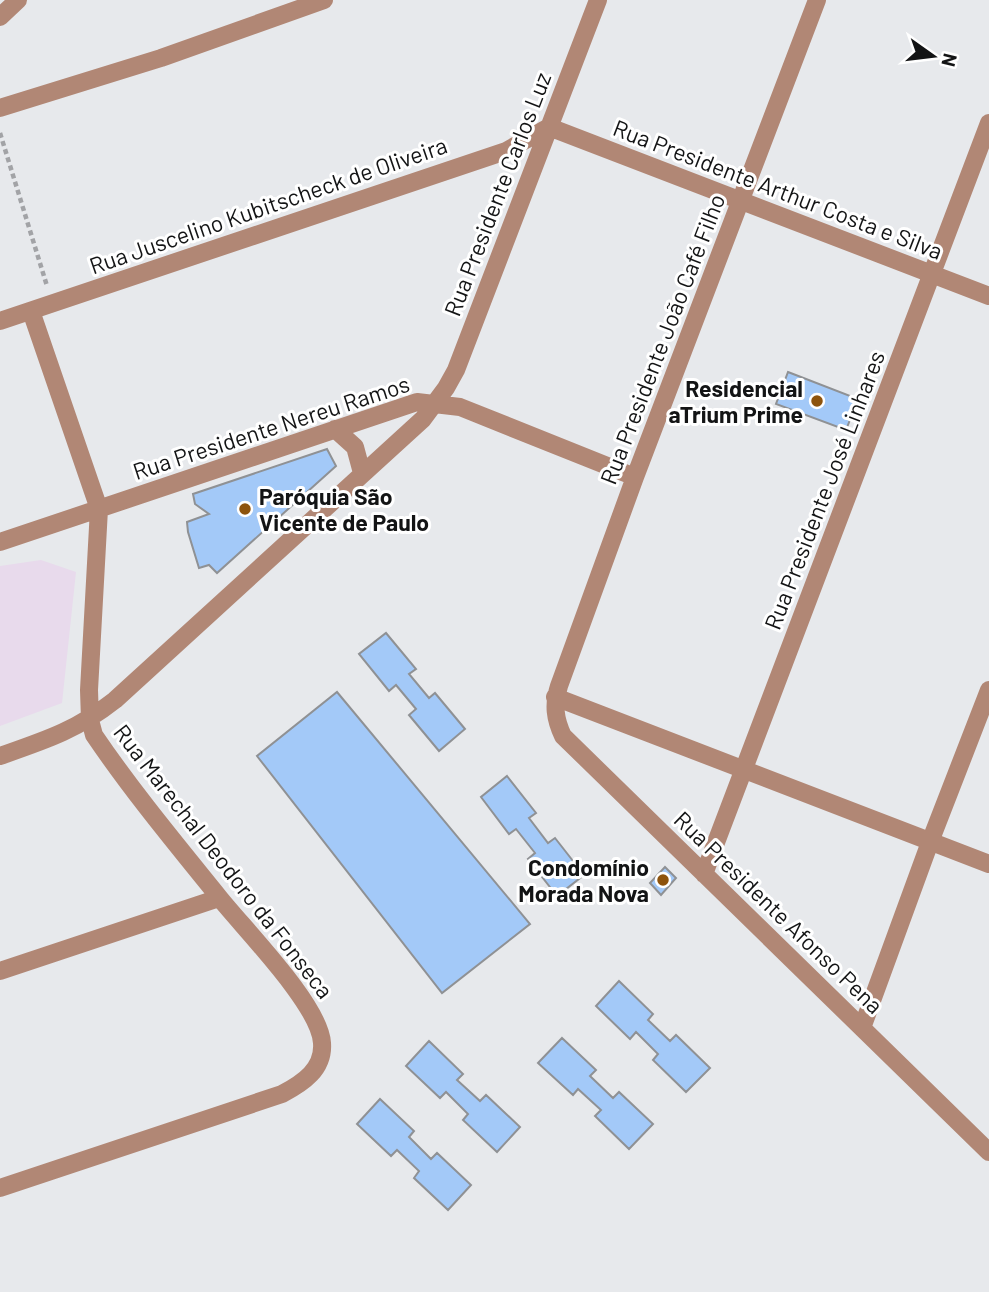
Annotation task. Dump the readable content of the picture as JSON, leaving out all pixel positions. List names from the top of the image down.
{
  "streets": {
    "street": [
      "Rua Presidente Arthur Costa e Silva",
      "Rua Presidente Carlos Luz",
      "Rua Juscelino Kubitscheck de Oliveira",
      "Rua Presidente João Café Filho",
      "Rua Presidente Nereu Ramos",
      "Rua Presidente José Linhares",
      "Rua Marechal Deodoro da Fonseca",
      "Rua Presidente Afonso Pena"
    ]
  },
  "crossings": [
    ["Rua Presidente Arthur Costa e Silva", "Rua Presidente Carlos Luz"],
    ["Rua Presidente Arthur Costa e Silva", "Rua Juscelino Kubitscheck de Oliveira"],
    ["Rua Presidente Arthur Costa e Silva", "Rua Presidente João Café Filho"],
    ["Rua Presidente Arthur Costa e Silva", "Rua Presidente José Linhares"],
    ["Rua Presidente Carlos Luz", "Rua Juscelino Kubitscheck de Oliveira"],
    ["Rua Presidente Carlos Luz", "Rua Presidente Nereu Ramos"],
    ["Rua Presidente Carlos Luz", "Rua Marechal Deodoro da Fonseca"],
    ["Rua Juscelino Kubitscheck de Oliveira", "Rua Marechal Deodoro da Fonseca"],
    ["Rua Presidente João Café Filho", "Rua Presidente Nereu Ramos"],
    ["Rua Presidente João Café Filho", "Rua Presidente Afonso Pena"],
    ["Rua Presidente Nereu Ramos", "Rua Marechal Deodoro da Fonseca"],
    ["Rua Presidente José Linhares", "Rua Presidente Afonso Pena"]
  ],
  "places": ["Residencial aTrium Prime", "Paróquia São Vicente de Paulo", "Condomínio Morada Nova"],
  "north": "right"
}
